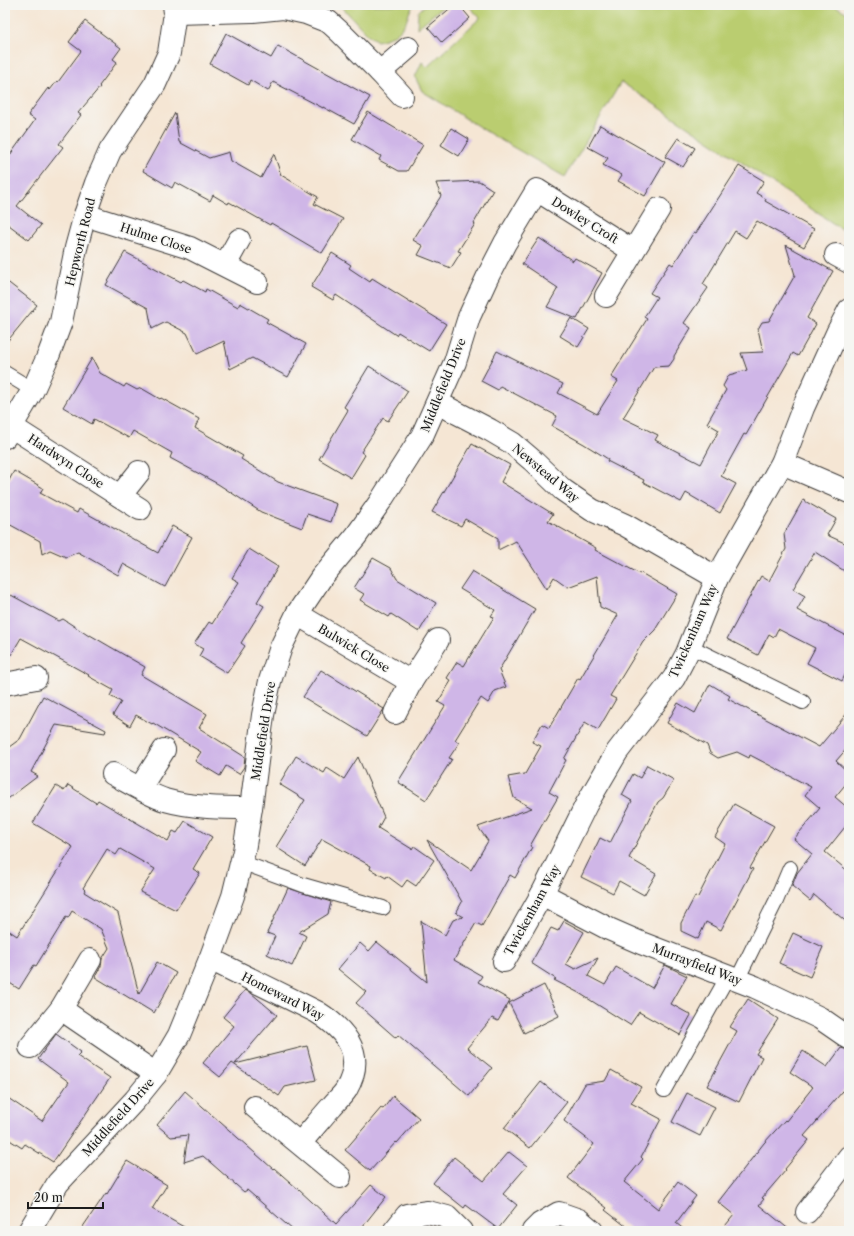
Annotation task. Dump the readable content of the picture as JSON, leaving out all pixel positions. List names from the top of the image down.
{
  "streets": {
    "street": [
      "Dowley Croft",
      "Hulme Close",
      "Hepworth Road",
      "Middlefield Drive",
      "Hardwyn Close",
      "Newstead Way",
      "Twickenham Way",
      "Bulwick Close",
      "Murrayfield Way",
      "Homeward Way"
    ]
  },
  "crossings": [
    ["Dowley Croft", "Middlefield Drive"],
    ["Hulme Close", "Hepworth Road"],
    ["Hepworth Road", "Hardwyn Close"],
    ["Middlefield Drive", "Newstead Way"],
    ["Middlefield Drive", "Bulwick Close"],
    ["Middlefield Drive", "Homeward Way"],
    ["Newstead Way", "Twickenham Way"],
    ["Twickenham Way", "Murrayfield Way"]
  ],
  "scale_bar": "20 m"
}
